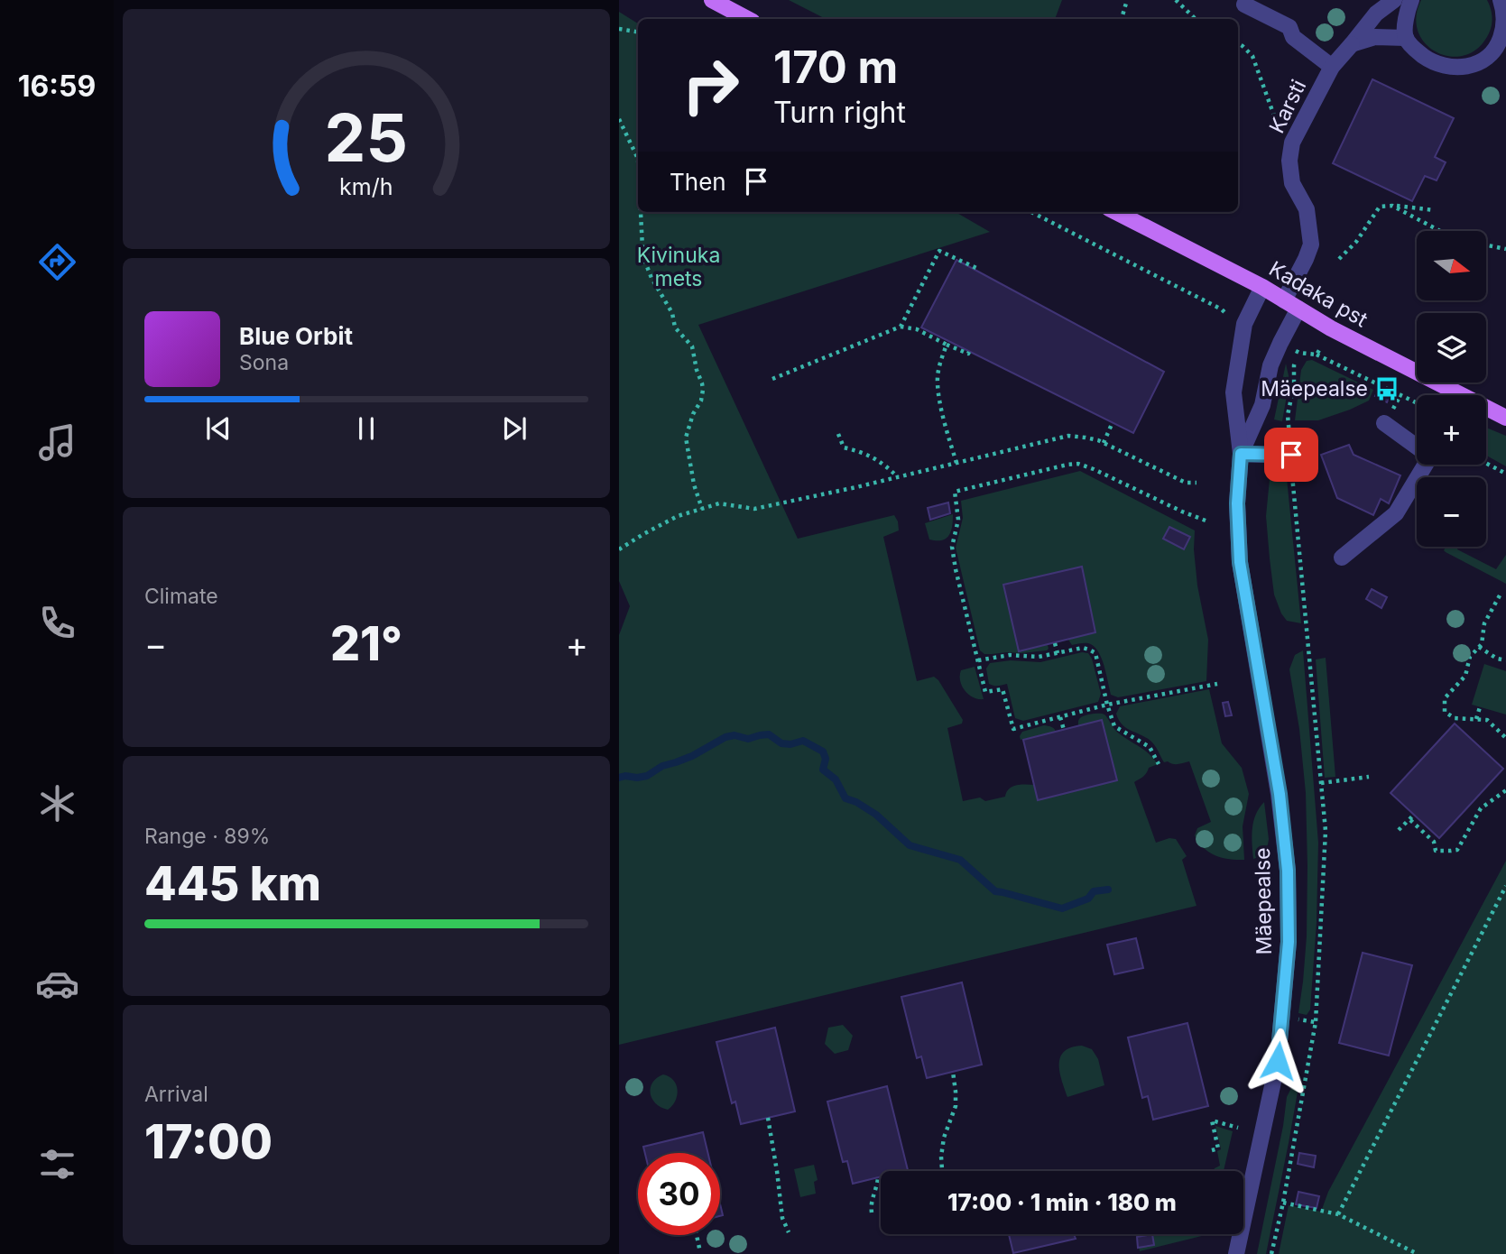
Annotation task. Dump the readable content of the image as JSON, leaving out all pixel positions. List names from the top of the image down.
{
  "streets": {
    "main road": ["Kadaka pst"],
    "street": ["Karsti", "Mäepealse"]
  },
  "crossings": [
    ["Karsti", "Kadaka pst"],
    ["Kadaka pst", "Mäepealse"]
  ],
  "parks": ["Kivinuka mets"],
  "places": {
    "bus stop": ["Mäepealse"]
  },
  "north": "right",
  "page": {
    "tabs": "16:59",
    "turn": ["170 m", "Turn right"],
    "then": "Then",
    "map_buttons": ["+", "−"],
    "song": ["Blue Orbit", "Sona"],
    "tile": [
      "Climate",
      ["Range · 89%", "445 km"],
      ["Arrival", "17:00"]
    ],
    "heat": ["−", "21°", "+"],
    "limit": "30",
    "trip": "17:00 · 1 min · 180 m",
    "gauge": ["25", "km/h"]
  }
}
